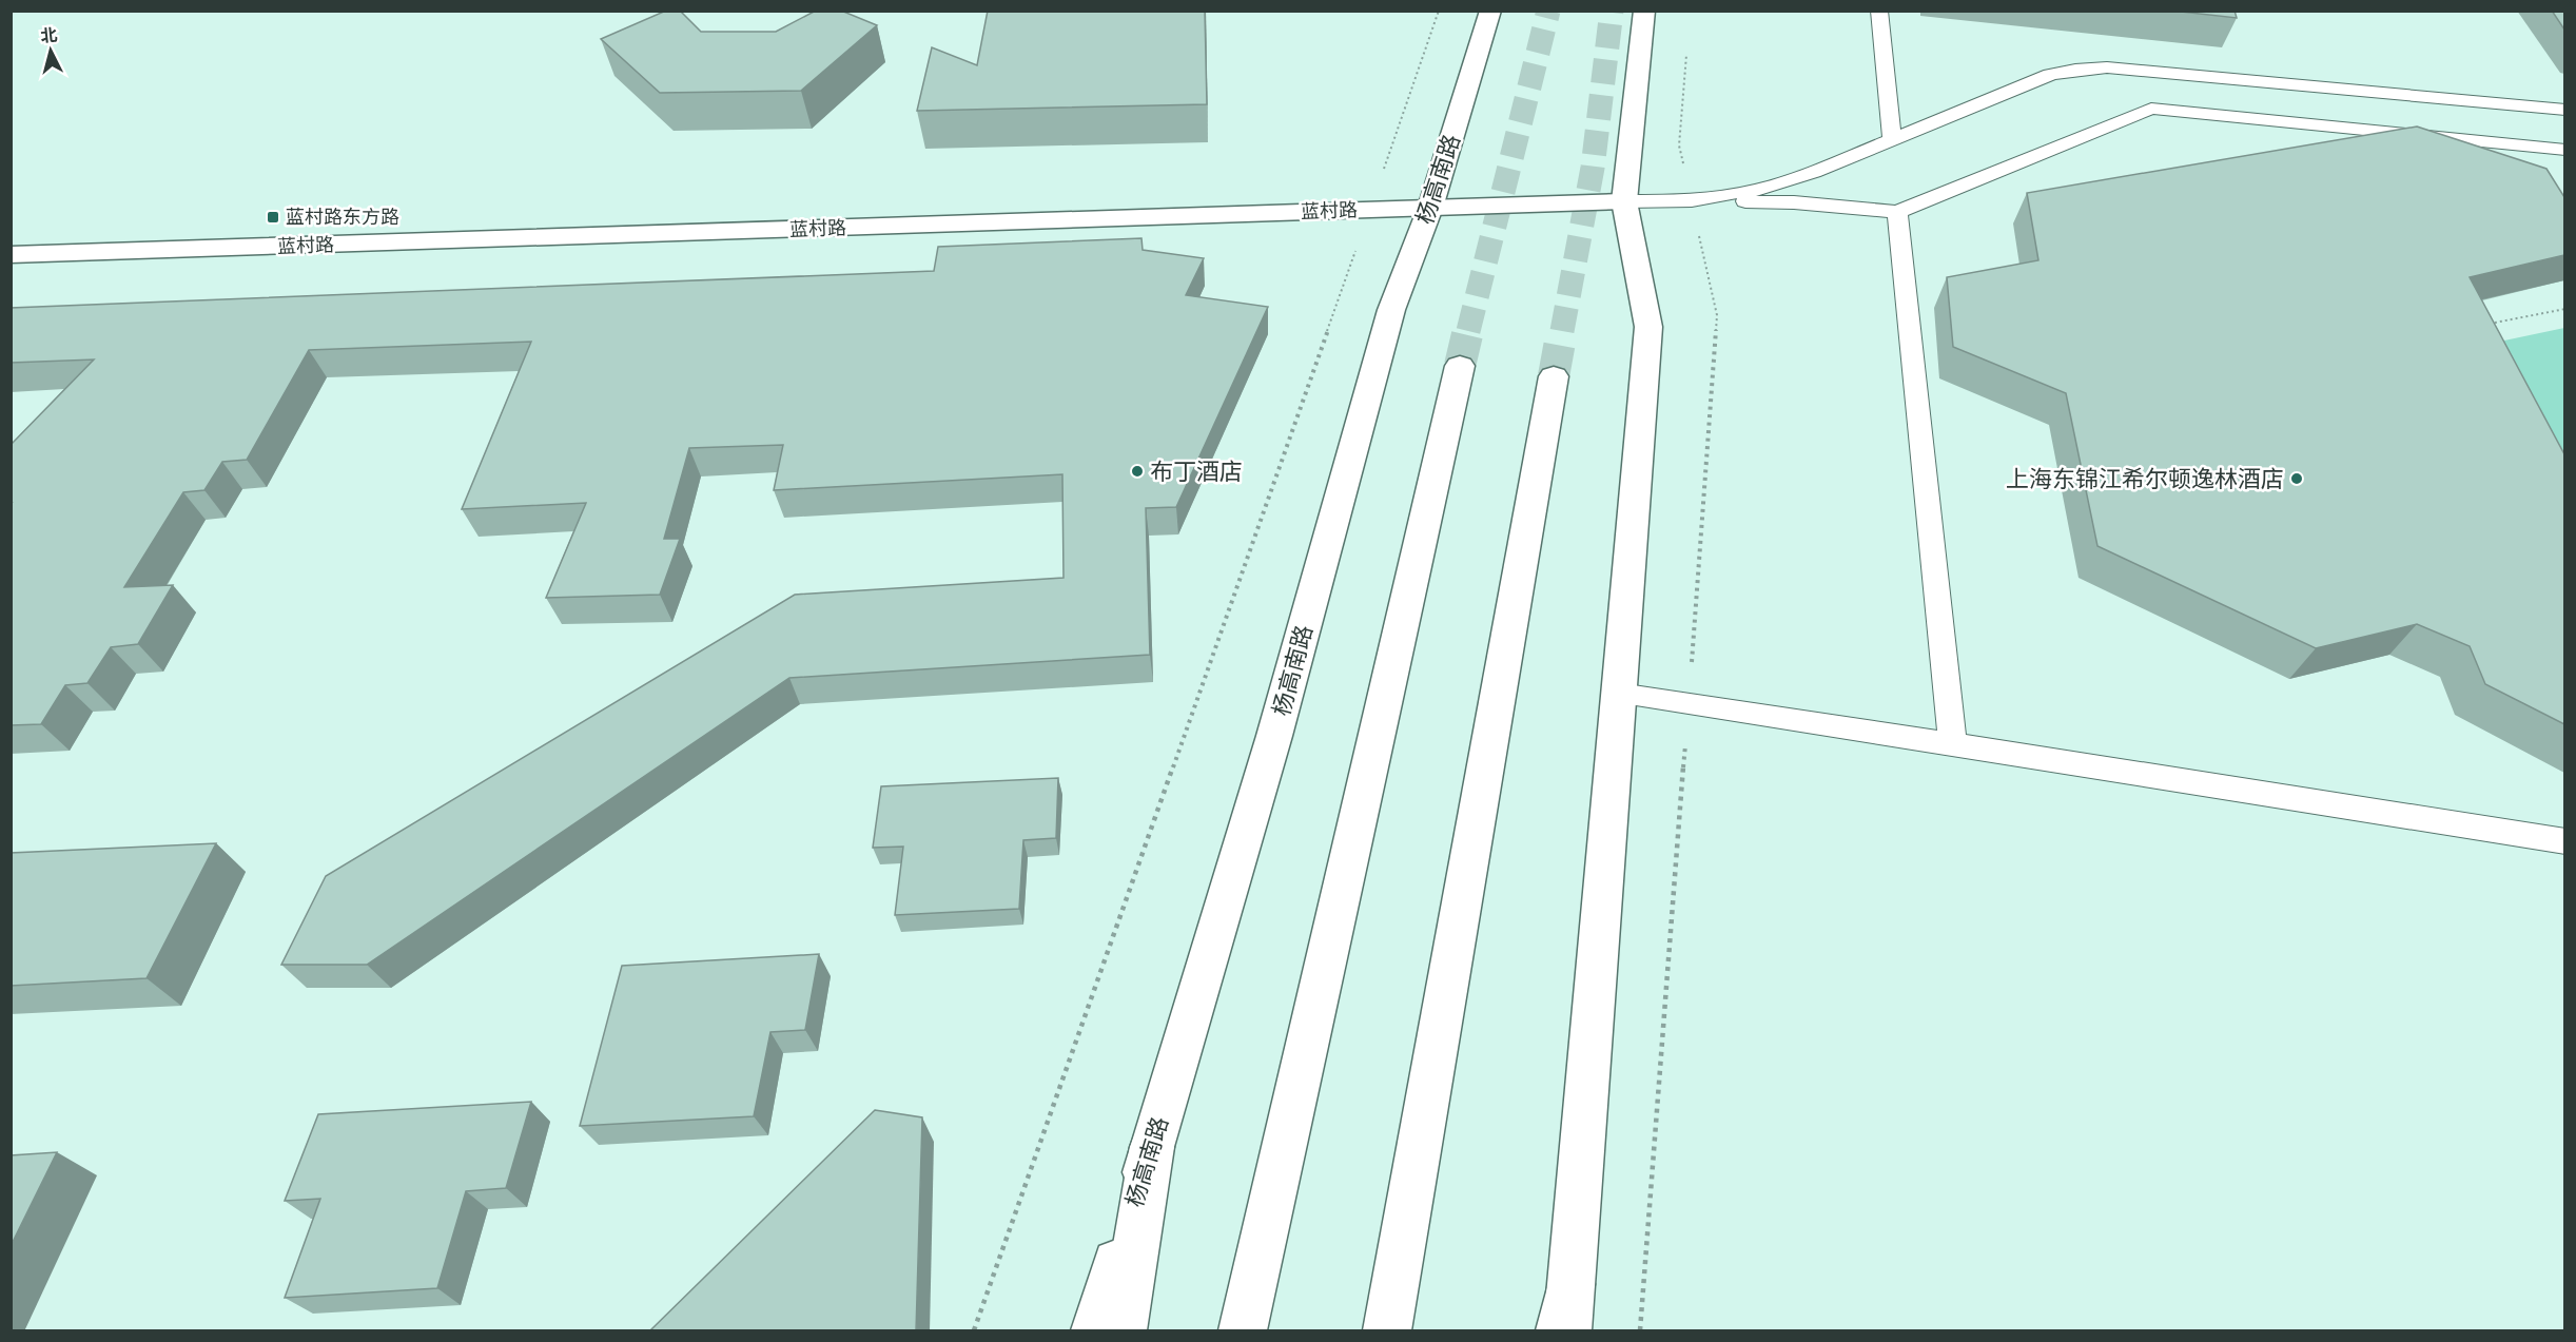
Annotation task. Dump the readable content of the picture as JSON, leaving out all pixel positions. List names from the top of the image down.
{
  "streets": {
    "main road": ["杨高南路", "蓝村路"]
  },
  "crossings": [
    ["杨高南路", "蓝村路"]
  ],
  "places": {
    "transit": ["蓝村路东方路"],
    "other": ["布丁酒店", "上海东锦江希尔顿逸林酒店"]
  },
  "north": "top"
}
